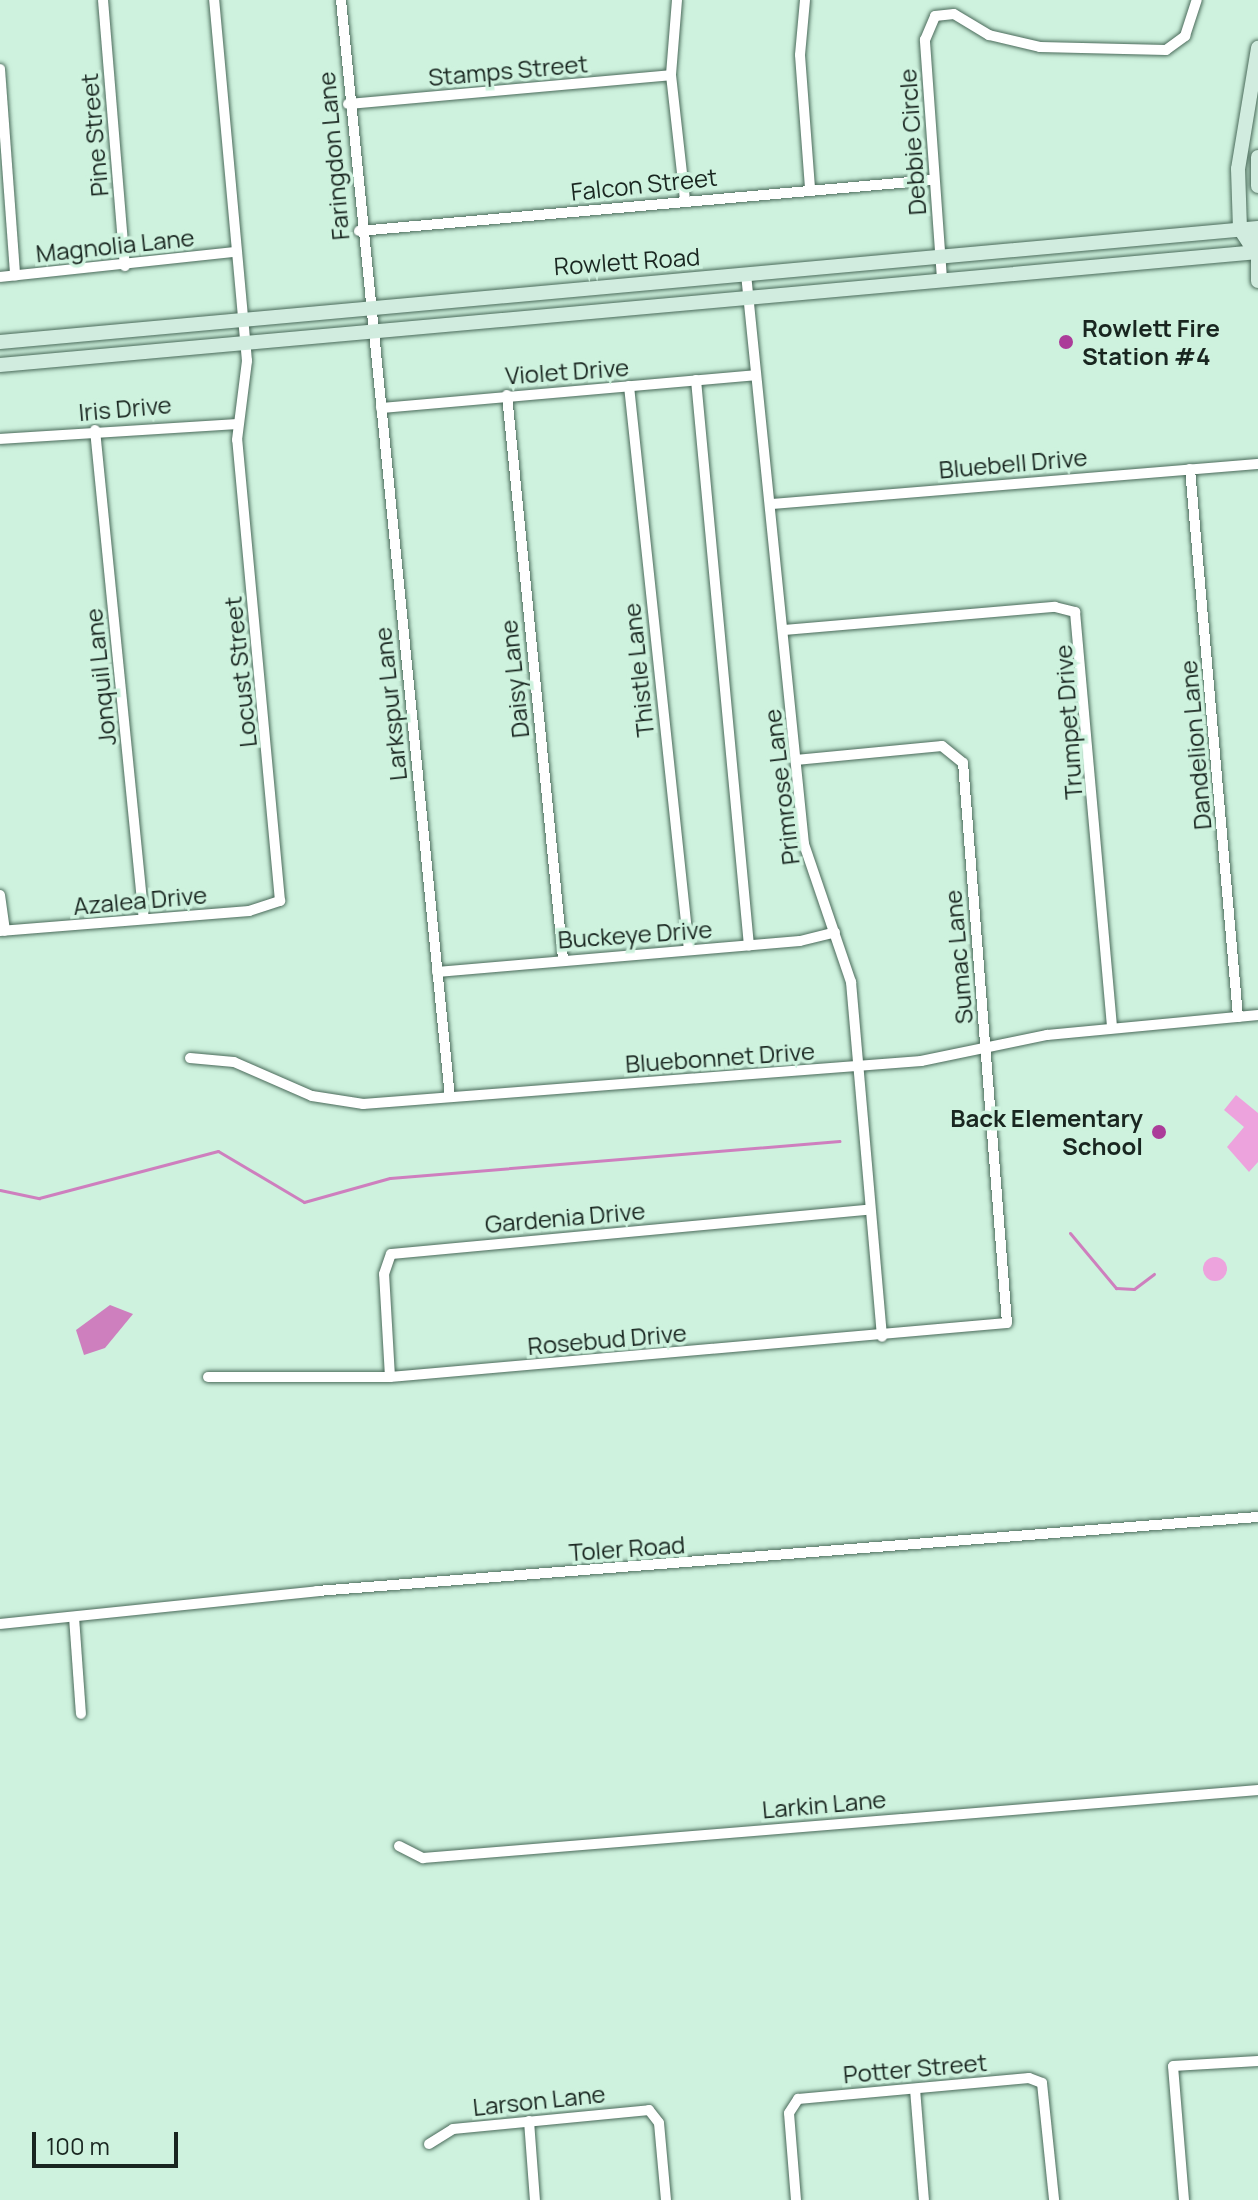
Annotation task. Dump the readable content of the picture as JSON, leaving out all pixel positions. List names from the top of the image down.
{
  "streets": {
    "main road": ["Rowlett Road"],
    "street": [
      "Stamps Street",
      "Pine Street",
      "Debbie Circle",
      "Faringdon Lane",
      "Falcon Street",
      "Magnolia Lane",
      "Violet Drive",
      "Iris Drive",
      "Bluebell Drive",
      "Thistle Lane",
      "Locust Street",
      "Jonquil Lane",
      "Daisy Lane",
      "Larkspur Lane",
      "Trumpet Drive",
      "Dandelion Lane",
      "Primrose Lane",
      "Azalea Drive",
      "Buckeye Drive",
      "Sumac Lane",
      "Bluebonnet Drive",
      "Gardenia Drive",
      "Rosebud Drive",
      "Toler Road",
      "Larkin Lane",
      "Potter Street",
      "Larson Lane"
    ]
  },
  "crossings": [
    ["Stamps Street", "Faringdon Lane"],
    ["Pine Street", "Magnolia Lane"],
    ["Debbie Circle", "Falcon Street"],
    ["Debbie Circle", "Rowlett Road"],
    ["Faringdon Lane", "Falcon Street"],
    ["Faringdon Lane", "Rowlett Road"],
    ["Faringdon Lane", "Larkspur Lane"],
    ["Rowlett Road", "Larkspur Lane"],
    ["Rowlett Road", "Primrose Lane"],
    ["Violet Drive", "Thistle Lane"],
    ["Violet Drive", "Daisy Lane"],
    ["Violet Drive", "Larkspur Lane"],
    ["Violet Drive", "Primrose Lane"],
    ["Iris Drive", "Locust Street"],
    ["Iris Drive", "Jonquil Lane"],
    ["Bluebell Drive", "Dandelion Lane"],
    ["Bluebell Drive", "Primrose Lane"],
    ["Thistle Lane", "Buckeye Drive"],
    ["Locust Street", "Azalea Drive"],
    ["Jonquil Lane", "Azalea Drive"],
    ["Daisy Lane", "Buckeye Drive"],
    ["Larkspur Lane", "Buckeye Drive"],
    ["Larkspur Lane", "Bluebonnet Drive"],
    ["Trumpet Drive", "Primrose Lane"],
    ["Trumpet Drive", "Bluebonnet Drive"],
    ["Dandelion Lane", "Bluebonnet Drive"],
    ["Primrose Lane", "Buckeye Drive"],
    ["Primrose Lane", "Sumac Lane"],
    ["Primrose Lane", "Bluebonnet Drive"],
    ["Primrose Lane", "Gardenia Drive"],
    ["Primrose Lane", "Rosebud Drive"],
    ["Sumac Lane", "Bluebonnet Drive"],
    ["Sumac Lane", "Rosebud Drive"],
    ["Gardenia Drive", "Rosebud Drive"]
  ],
  "places": ["Rowlett Fire Station #4", "Back Elementary School"],
  "scale_bar": "100 m"
}
